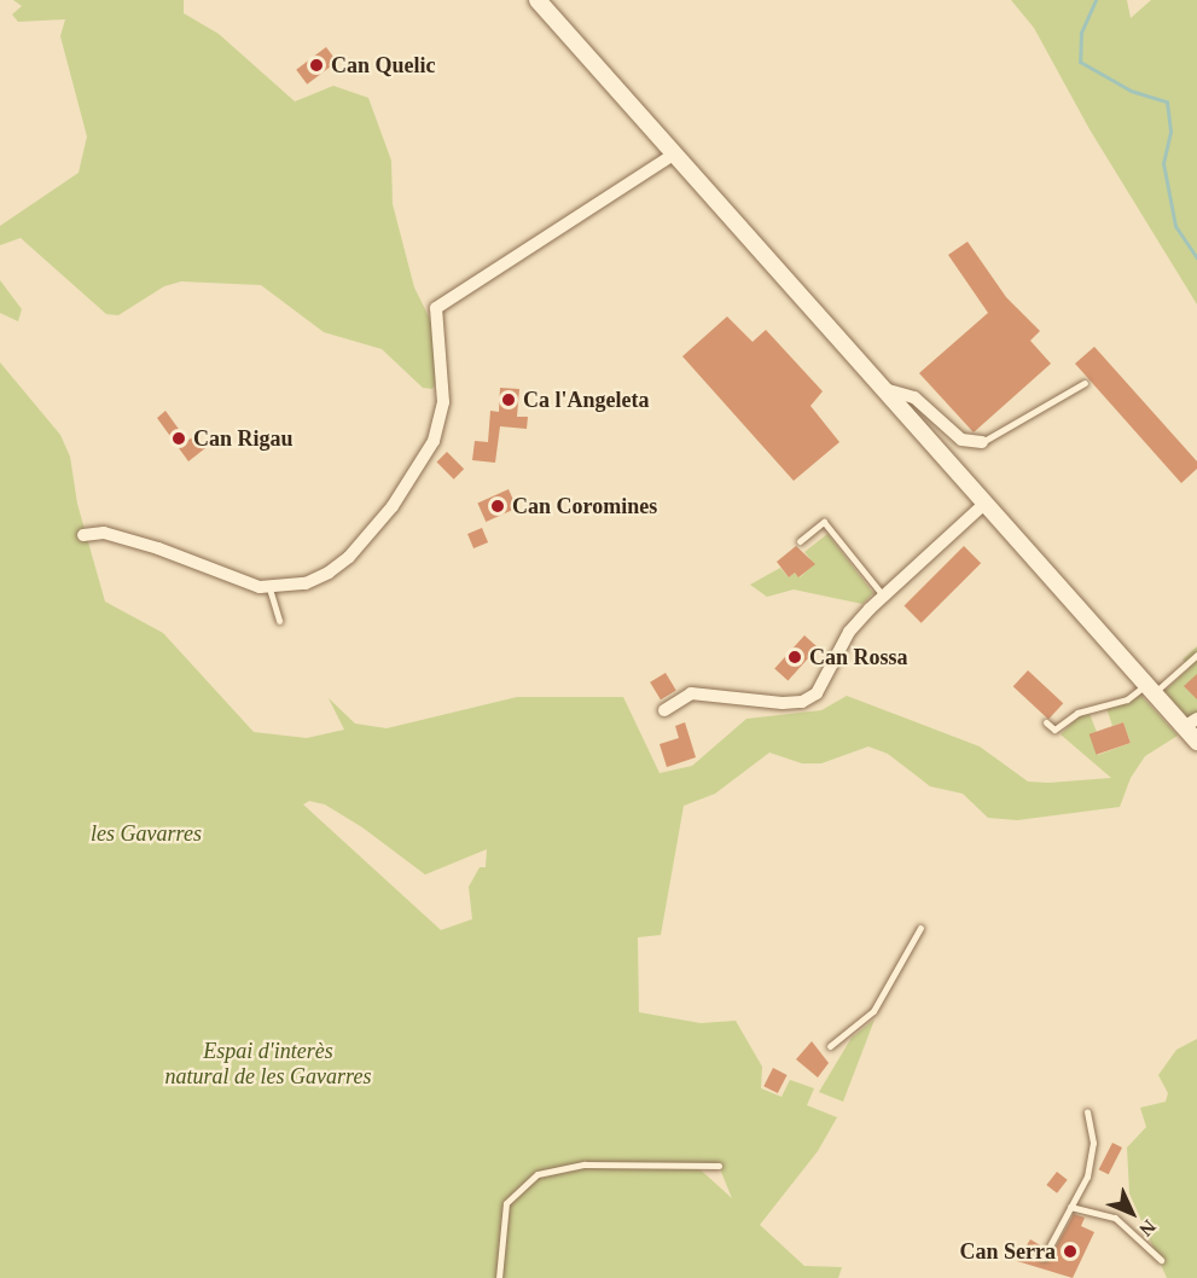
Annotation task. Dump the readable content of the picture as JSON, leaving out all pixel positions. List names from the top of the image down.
{
  "parks": ["les Gavarres", "Espai d'interès natural de les Gavarres"],
  "places": [
    "Can Quelic",
    "Ca l'Angeleta",
    "Can Rigau",
    "Can Coromines",
    "Can Rossa",
    "Can Serra"
  ],
  "north": "bottom right"
}
